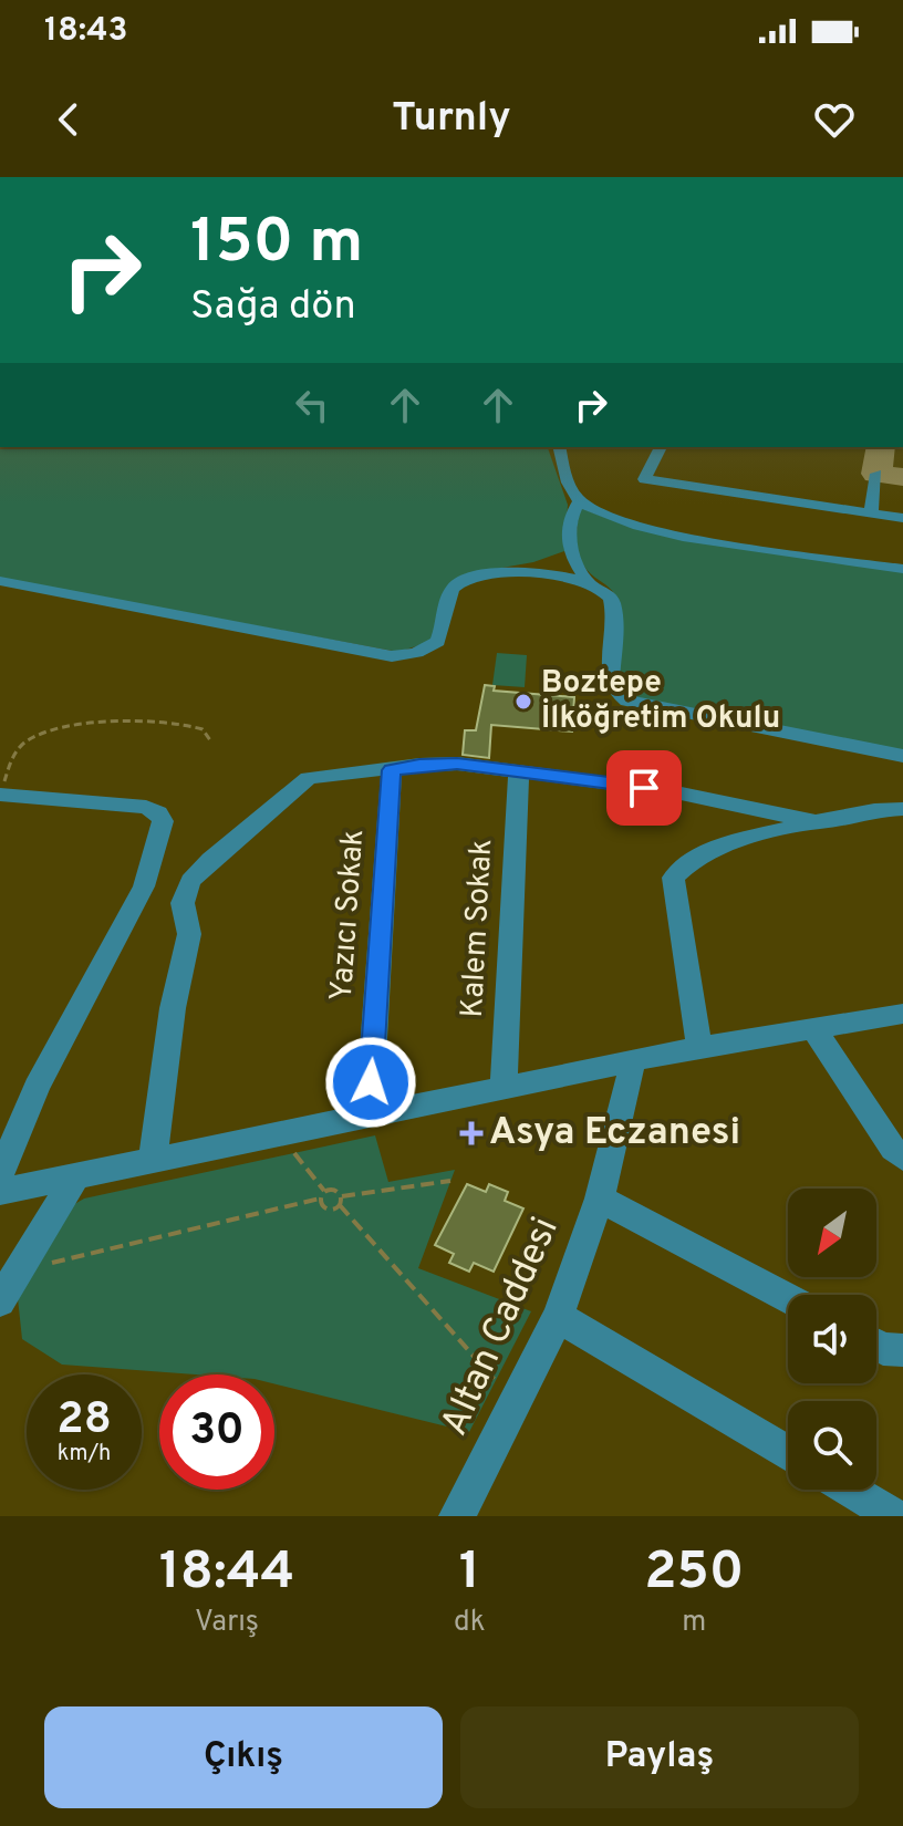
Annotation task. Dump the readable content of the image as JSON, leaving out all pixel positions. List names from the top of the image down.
{
  "streets": {
    "street": ["Yazıcı Sokak", "Kalem Sokak", "Altan Caddesi"]
  },
  "places": {
    "other": ["Boztepe İlköğretim Okulu"],
    "health": ["Asya Eczanesi"]
  },
  "north": "bottom left",
  "page": {
    "status": "18:43",
    "header": "Turnly",
    "turn": ["150 m", "Sağa dön"],
    "speed": "28 km/h",
    "limit": "30",
    "eta": [
      "18:44",
      "Varış",
      "1",
      "dk",
      "250",
      "m"
    ],
    "buttons": ["Çıkış", "Paylaş"]
  }
}
